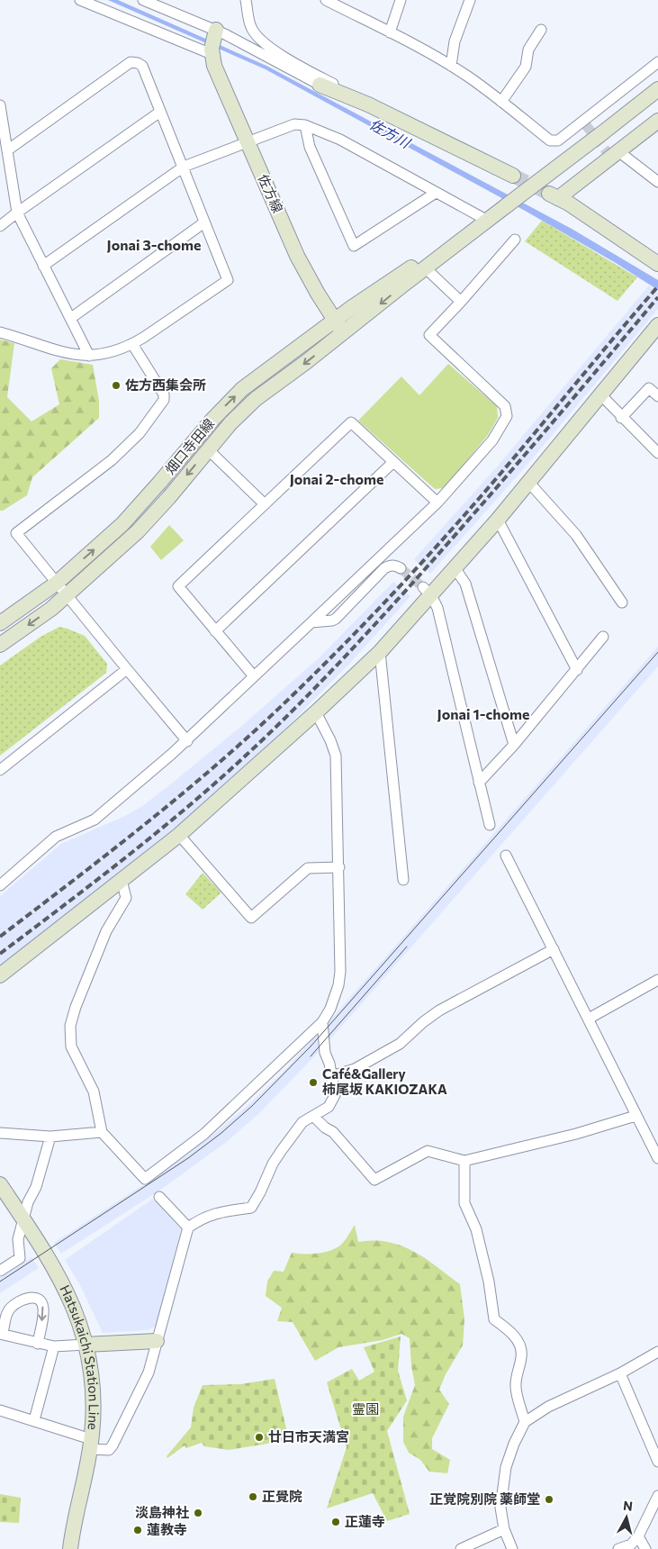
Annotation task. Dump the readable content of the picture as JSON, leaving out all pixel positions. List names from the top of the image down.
{
  "streets": {
    "street": ["佐方線", "畑口寺田線", "Hatsukaichi Station Line"]
  },
  "crossings": [
    ["佐方線", "畑口寺田線"]
  ],
  "districts": ["Jonai 3-chome", "Jonai 2-chome", "Jonai 1-chome"],
  "water": ["佐方川"],
  "parks": ["霊園"],
  "places": [
    "佐方西集会所",
    "Café&Gallery 柿尾坂 KAKIOZAKA",
    "廿日市天満宮",
    "正覺院",
    "正覚院別院 薬師堂",
    "淡島神社",
    "正蓮寺",
    "蓮教寺"
  ],
  "north": "top"
}
